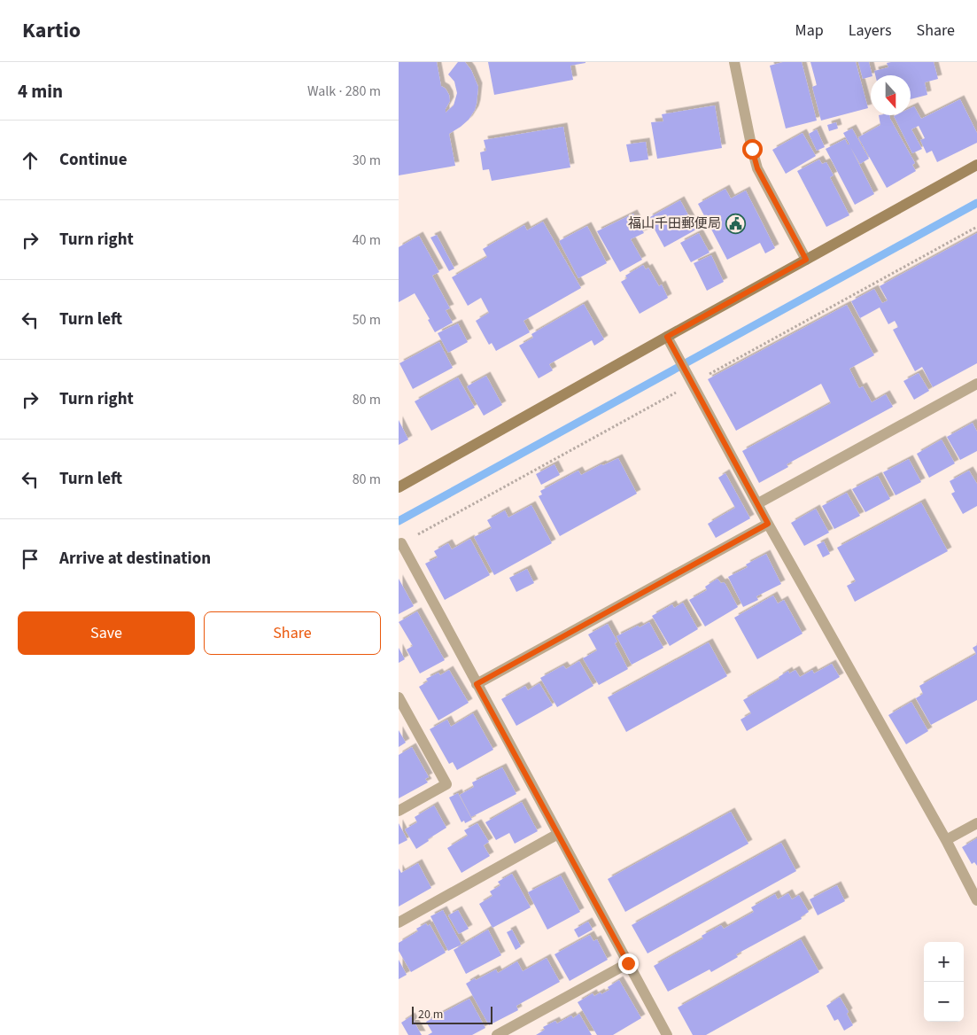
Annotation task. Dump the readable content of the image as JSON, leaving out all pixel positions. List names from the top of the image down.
{
  "places": {
    "public building": ["福山千田郵便局"]
  },
  "scale_bar": "20 m",
  "north": "bottom",
  "page": {
    "header": "Kartio",
    "nav": ["Map", "Layers", "Share"],
    "heading": ["4 min", "Walk · 280 m"],
    "list": [
      ["Continue", "30 m"],
      ["Turn right", "40 m"],
      ["Turn left", "50 m"],
      ["Turn right", "80 m"],
      ["Turn left", "80 m"],
      "Arrive at destination"
    ],
    "buttons": ["Save", "Share"],
    "map_buttons": ["+", "−"],
    "scale": "20 m"
  }
}
